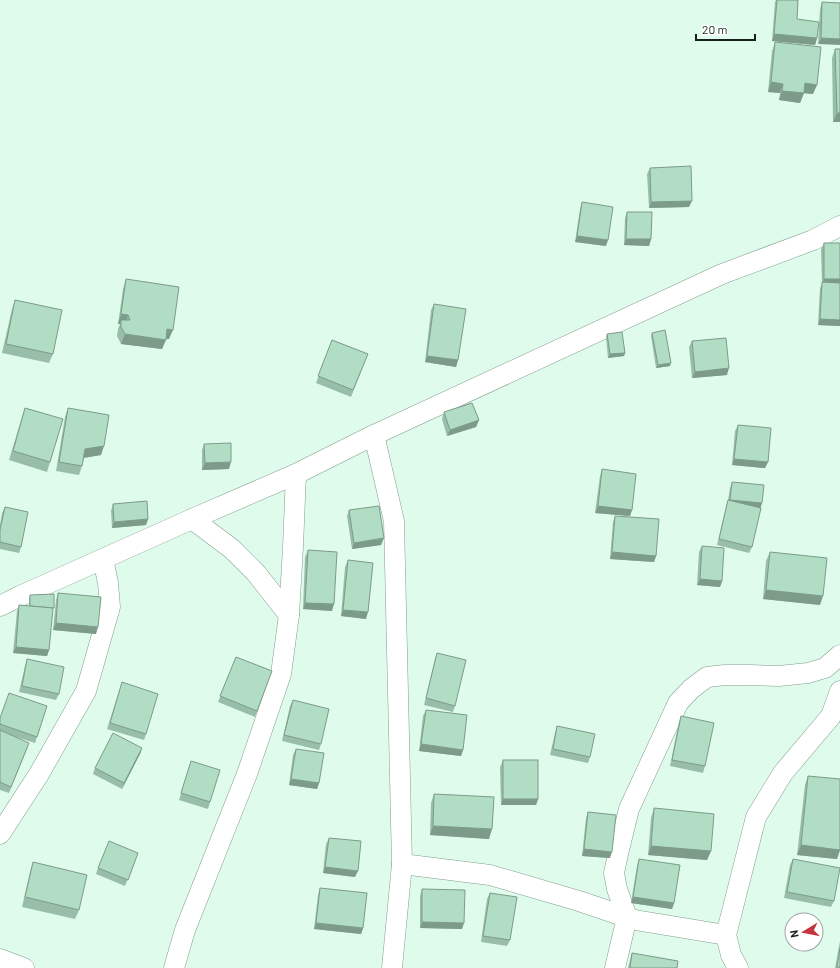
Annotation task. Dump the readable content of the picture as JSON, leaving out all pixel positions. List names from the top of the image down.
{
  "scale_bar": "20 m",
  "north": "left"
}
